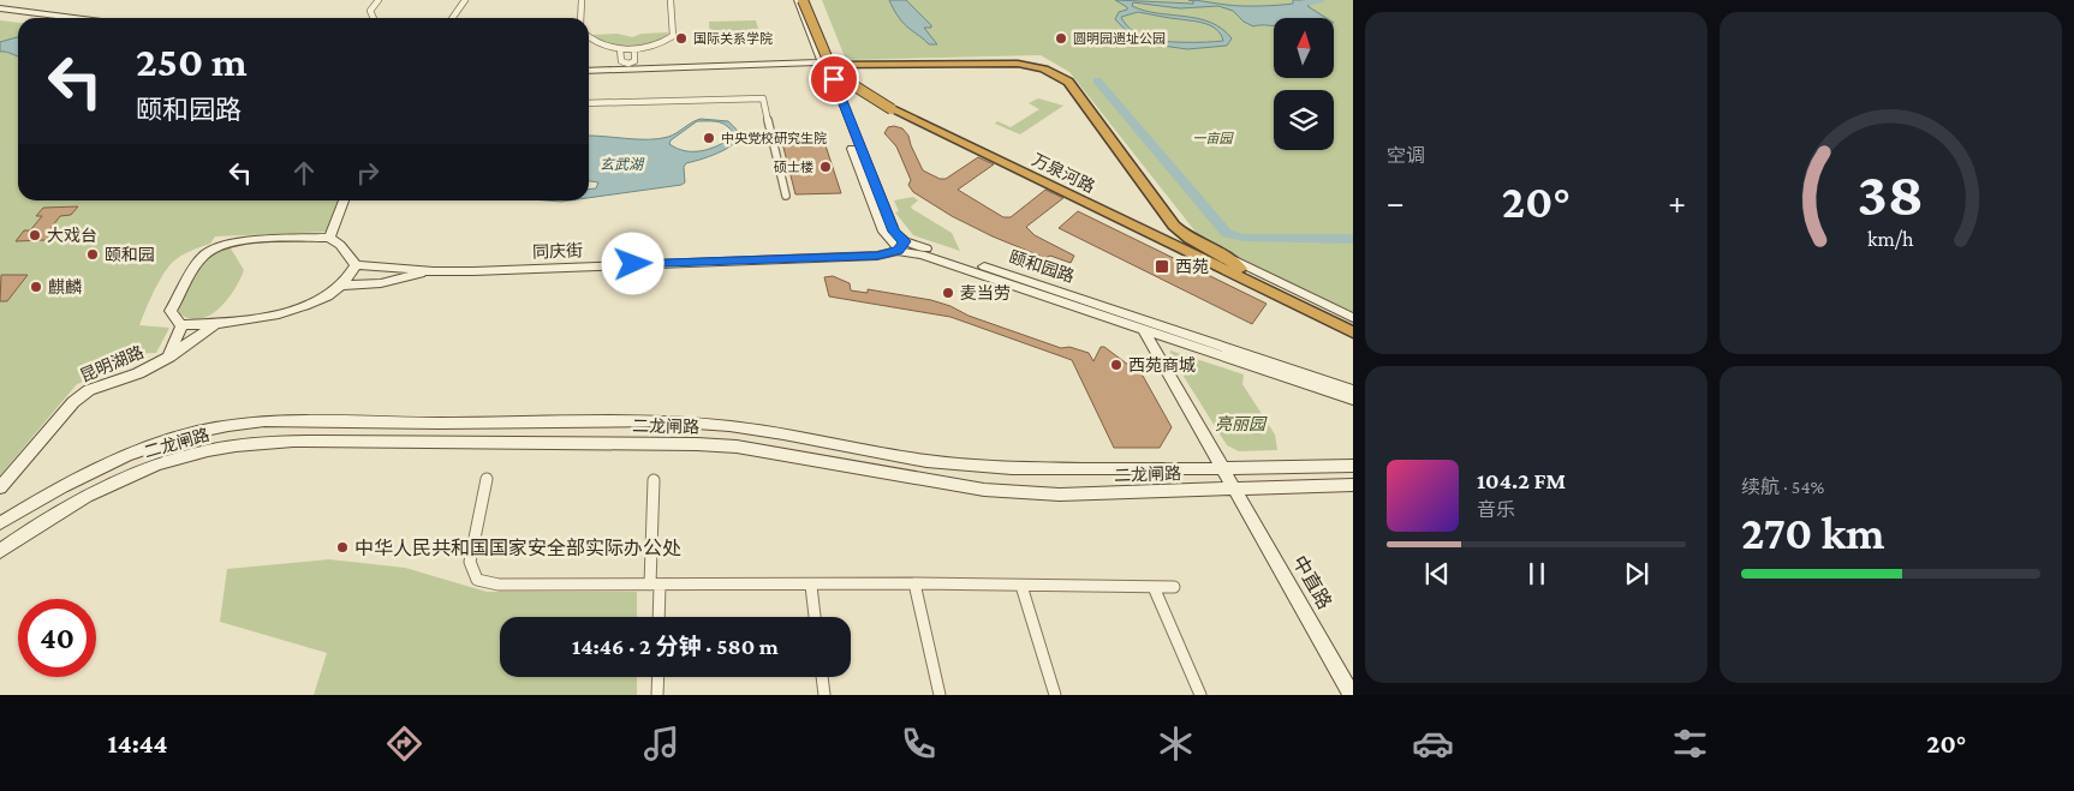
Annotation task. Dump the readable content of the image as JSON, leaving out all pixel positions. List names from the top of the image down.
{
  "streets": {
    "highway": ["万泉河路"],
    "main road": [
      "同庆街",
      "颐和园路",
      "昆明湖路",
      "二龙闸路",
      "中直路"
    ]
  },
  "crossings": [
    ["同庆街", "颐和园路"],
    ["二龙闸路", "中直路"]
  ],
  "water": ["玄武湖"],
  "parks": ["一亩园", "亮丽园"],
  "places": {
    "other": [
      "国际关系学院",
      "圆明园遗址公园",
      "中央党校研究生院",
      "硕士楼",
      "大戏台",
      "颐和园",
      "麒麟",
      "麦当劳",
      "西苑商城",
      "中华人民共和国国家安全部实际办公处"
    ],
    "transit": ["西苑"]
  },
  "north": "top",
  "page": {
    "tile": [
      "空调",
      ["续航 · 54%", "270 km"]
    ],
    "turn": ["250 m", "颐和园路"],
    "heat": ["−", "20°", "+"],
    "song": ["104.2 FM", "音乐"],
    "limit": "40",
    "trip": "14:46 · 2 分钟 · 580 m",
    "tabs": ["14:44", "20°"],
    "gauge": ["38", "km/h"]
  }
}
